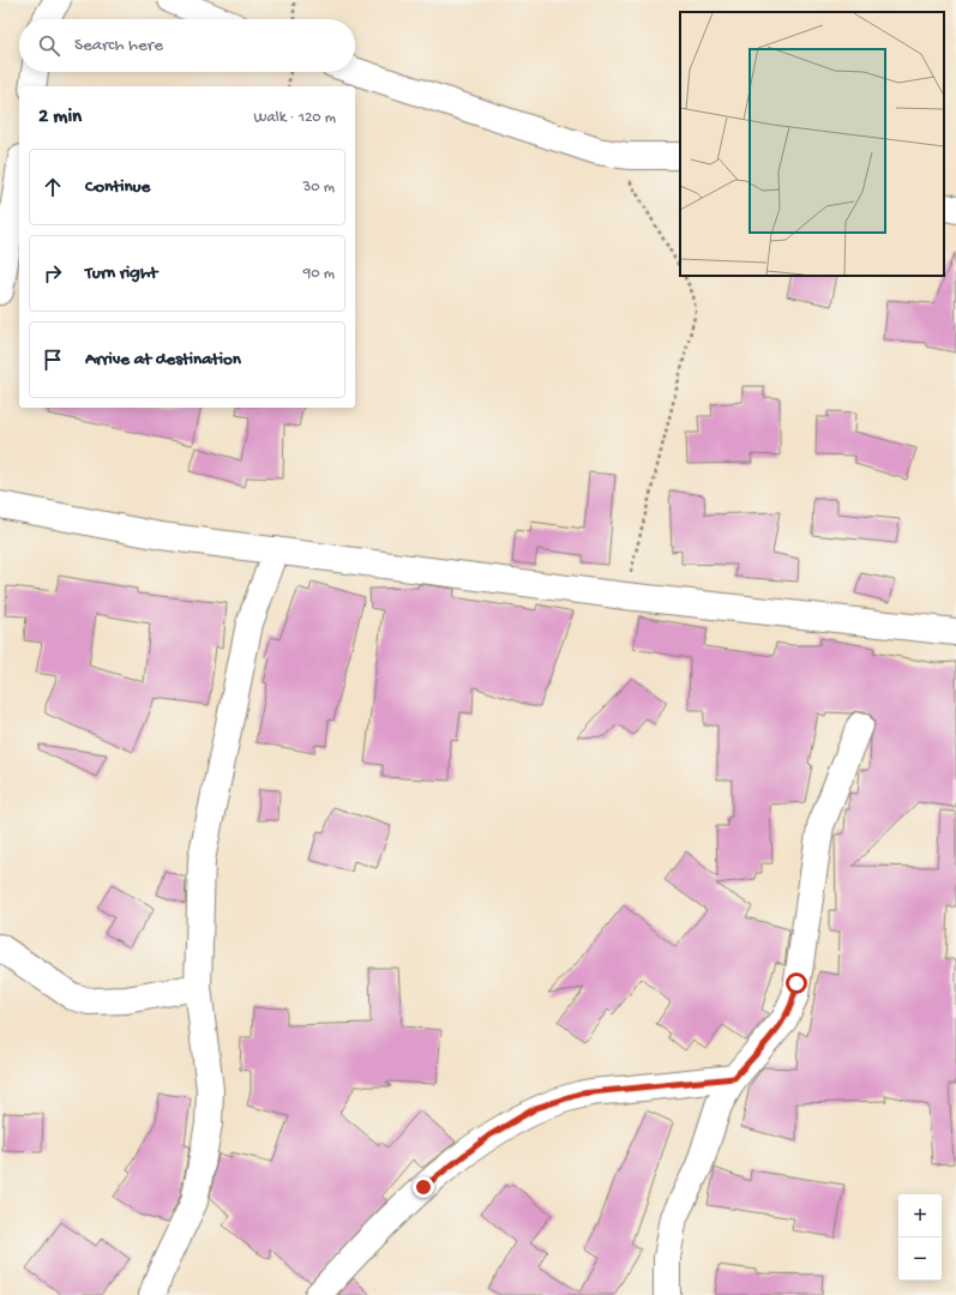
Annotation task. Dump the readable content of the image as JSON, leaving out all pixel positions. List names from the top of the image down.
{
  "page": {
    "search": "Search here",
    "heading": ["2 min", "Walk · 120 m"],
    "list": [
      ["Continue", "30 m"],
      ["Turn right", "90 m"],
      "Arrive at destination"
    ],
    "map_buttons": ["+", "−"]
  }
}
